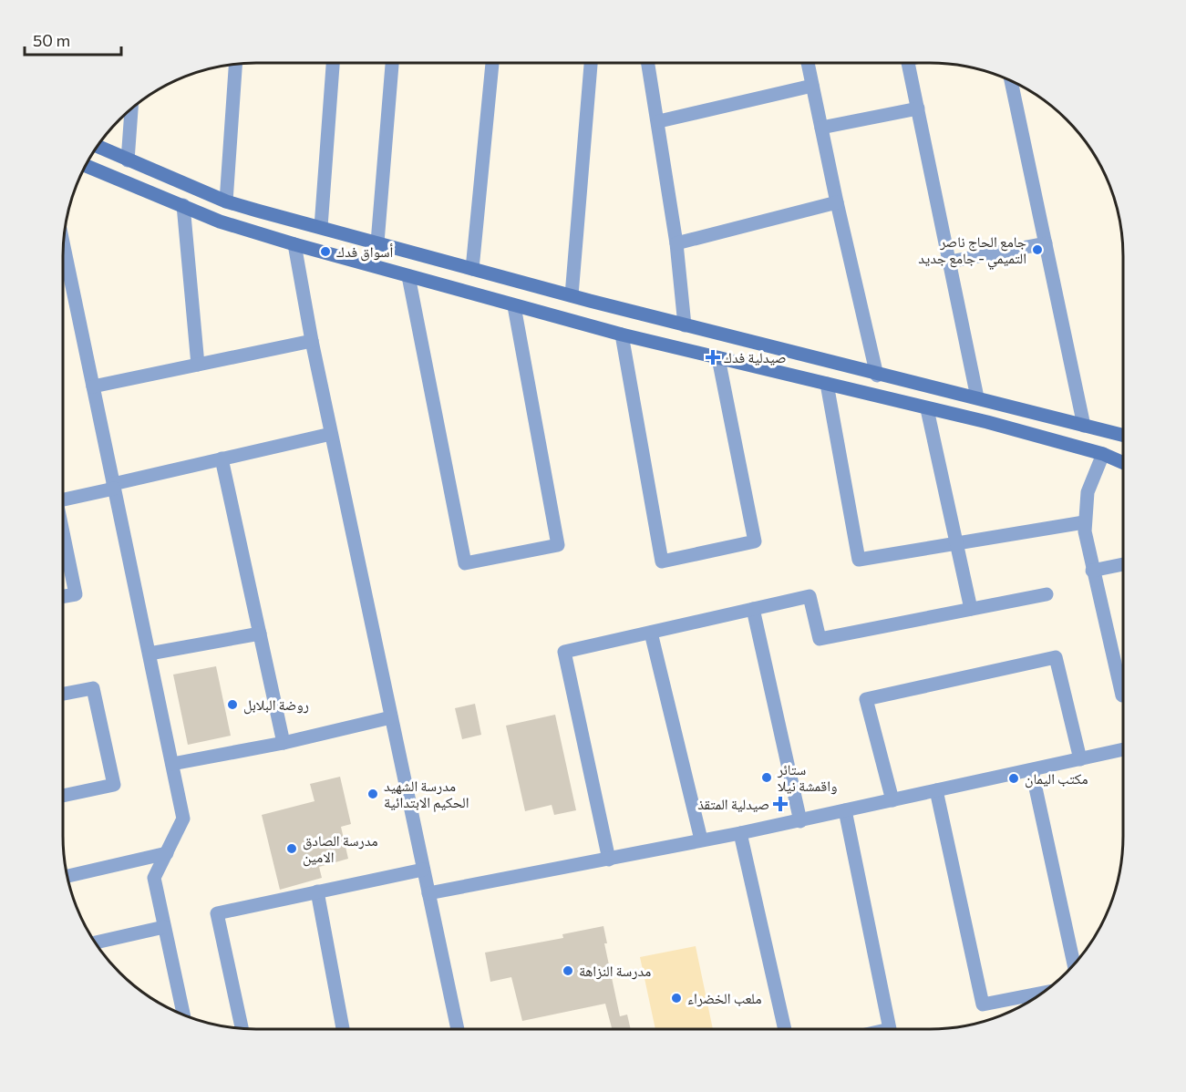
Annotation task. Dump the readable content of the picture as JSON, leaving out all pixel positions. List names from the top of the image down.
{
  "places": {
    "other": [
      "جامع الحاج ناصر التميمي - جامع جديد",
      "أسواق فدك",
      "روضة البلابل",
      "ستائر واقمشة نيلا",
      "مكتب اليمان",
      "مدرسة الشهيد الحكيم الابتدائية",
      "مدرسة الصادق الامين",
      "مدرسة النزاهة",
      "ملعب الخضراء"
    ],
    "health": ["صيدلية فدك", "صيدلية المتقذ"]
  },
  "scale_bar": "50 m"
}
